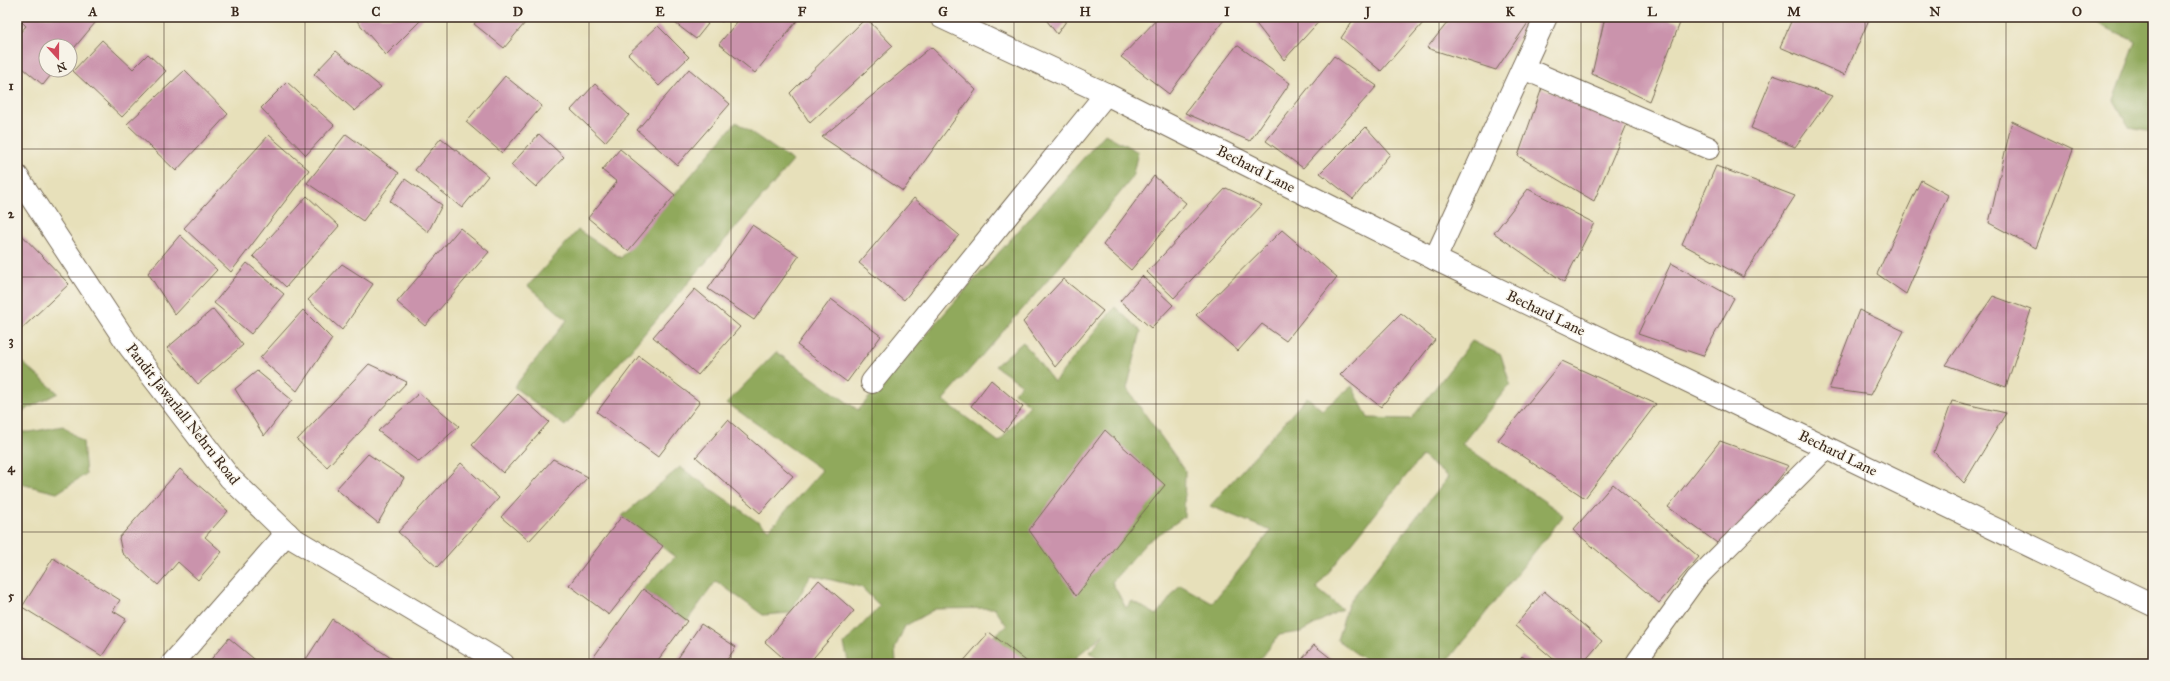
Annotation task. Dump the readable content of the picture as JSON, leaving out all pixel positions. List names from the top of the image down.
{
  "streets": {
    "street": ["Bechard Lane", "Pandit Jawarlall Nehru Road"]
  },
  "north": "bottom",
  "grid": {
    "columns": [
      "A",
      "B",
      "C",
      "D",
      "E",
      "F",
      "G",
      "H",
      "I",
      "J",
      "K",
      "L",
      "M",
      "N",
      "O"
    ],
    "rows": [
      "1",
      "2",
      "3",
      "4",
      "5"
    ]
  }
}
